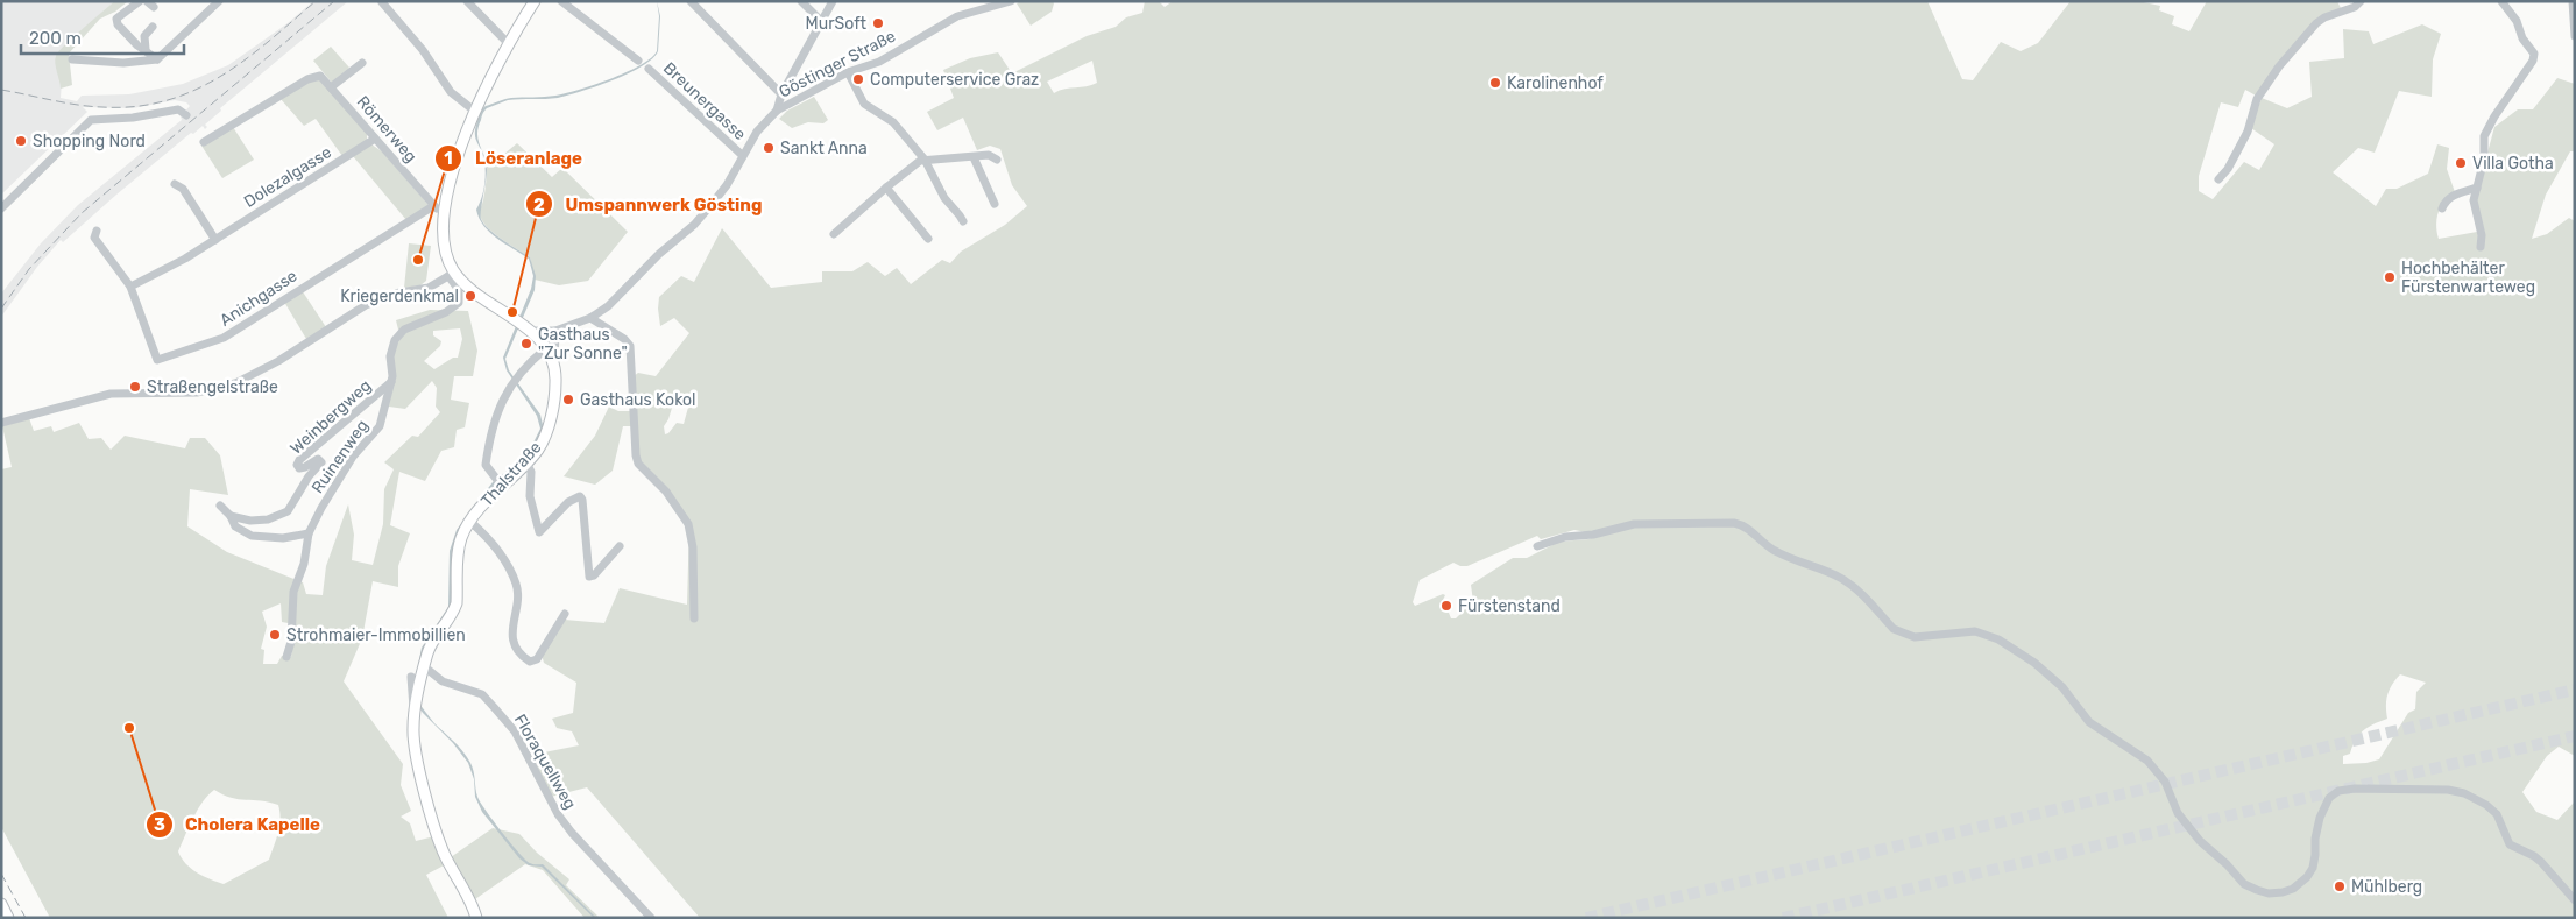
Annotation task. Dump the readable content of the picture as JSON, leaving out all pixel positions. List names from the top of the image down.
{
  "streets": {
    "main road": ["Thalstraße"],
    "street": [
      "Göstinger Straße",
      "Breunergasse",
      "Römerweg",
      "Dolezalgasse",
      "Anichgasse",
      "Weinbergweg",
      "Ruinenweg",
      "Floraquellweg"
    ]
  },
  "crossings": [
    ["Göstinger Straße", "Breunergasse"],
    ["Römerweg", "Dolezalgasse"],
    ["Römerweg", "Anichgasse"],
    ["Dolezalgasse", "Anichgasse"],
    ["Weinbergweg", "Ruinenweg"],
    ["Thalstraße", "Floraquellweg"]
  ],
  "places": [
    "MurSoft",
    "Computerservice Graz",
    "Karolinenhof",
    "Shopping Nord",
    "Sankt Anna",
    "Villa Gotha",
    "Löseranlage",
    "Hochbehälter Fürstenwarteweg",
    "Kriegerdenkmal",
    "Umspannwerk Gösting",
    "Gasthaus \"Zur Sonne\"",
    "Straßengelstraße",
    "Gasthaus Kokol",
    "Fürstenstand",
    "Strohmaier-Immobillien",
    "Cholera Kapelle",
    "Mühlberg"
  ],
  "scale_bar": "200 m"
}
